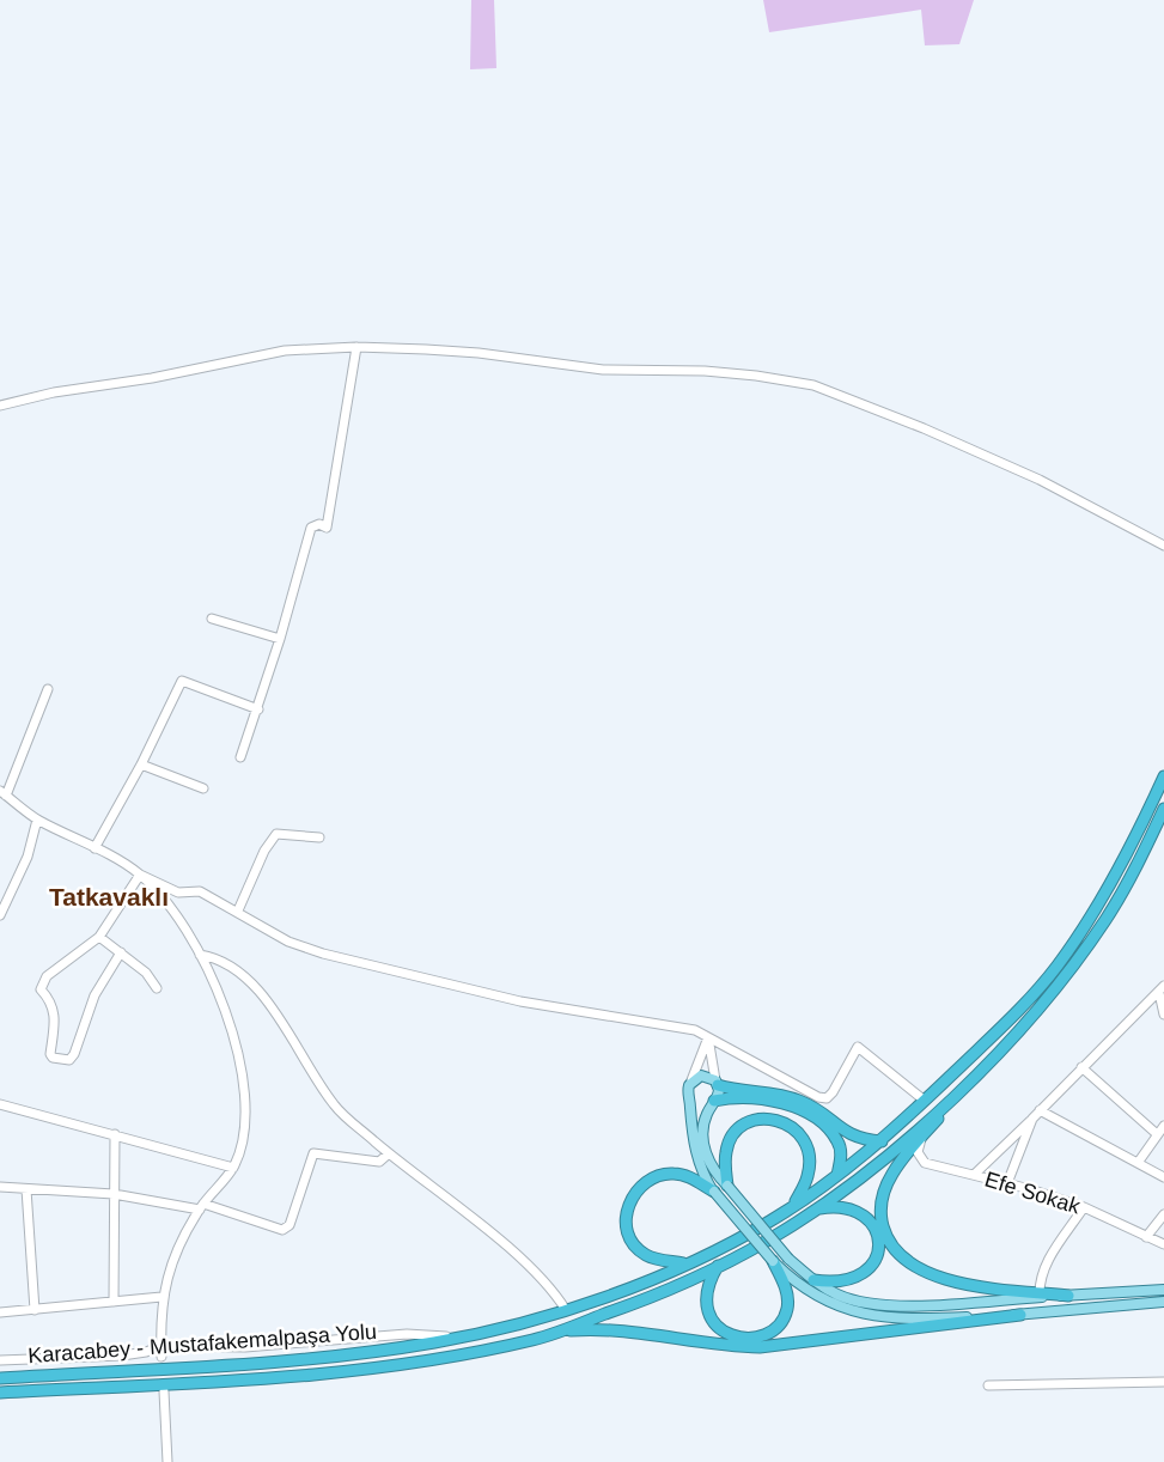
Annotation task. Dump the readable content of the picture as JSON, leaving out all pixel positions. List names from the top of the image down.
{
  "streets": {
    "highway": ["Karacabey - Mustafakemalpaşa Yolu"],
    "street": ["Efe Sokak"]
  },
  "districts": ["Tatkavaklı"]
}
